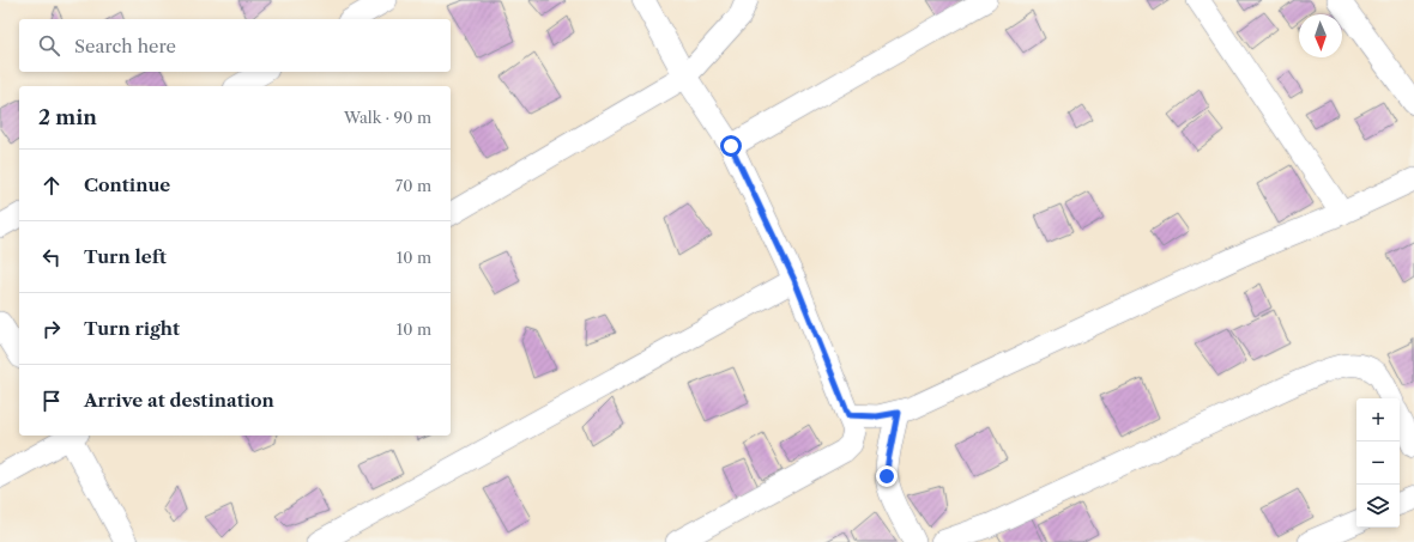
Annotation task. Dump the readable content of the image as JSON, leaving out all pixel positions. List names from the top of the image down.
{
  "north": "bottom",
  "page": {
    "search": "Search here",
    "heading": ["2 min", "Walk · 90 m"],
    "list": [
      ["Continue", "70 m"],
      ["Turn left", "10 m"],
      ["Turn right", "10 m"],
      "Arrive at destination"
    ],
    "map_buttons": ["+", "−"]
  }
}
